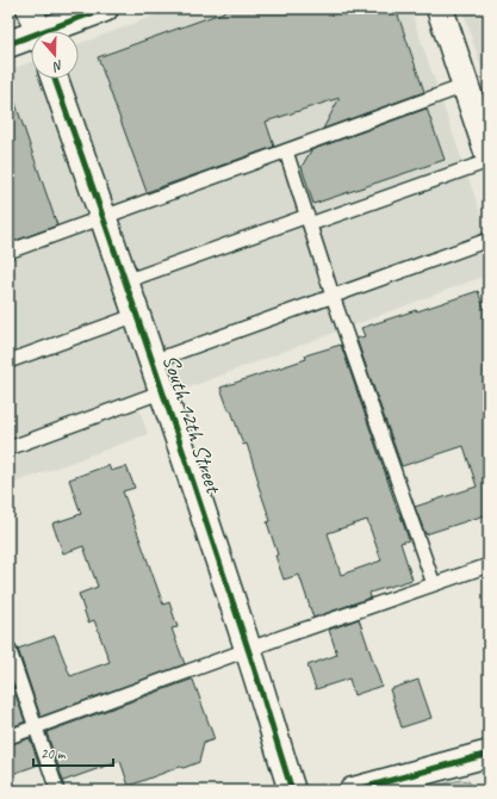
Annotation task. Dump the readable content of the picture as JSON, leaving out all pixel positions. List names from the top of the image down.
{
  "streets": {
    "street": ["South 12th Street"]
  },
  "scale_bar": "20 m",
  "north": "bottom"
}
